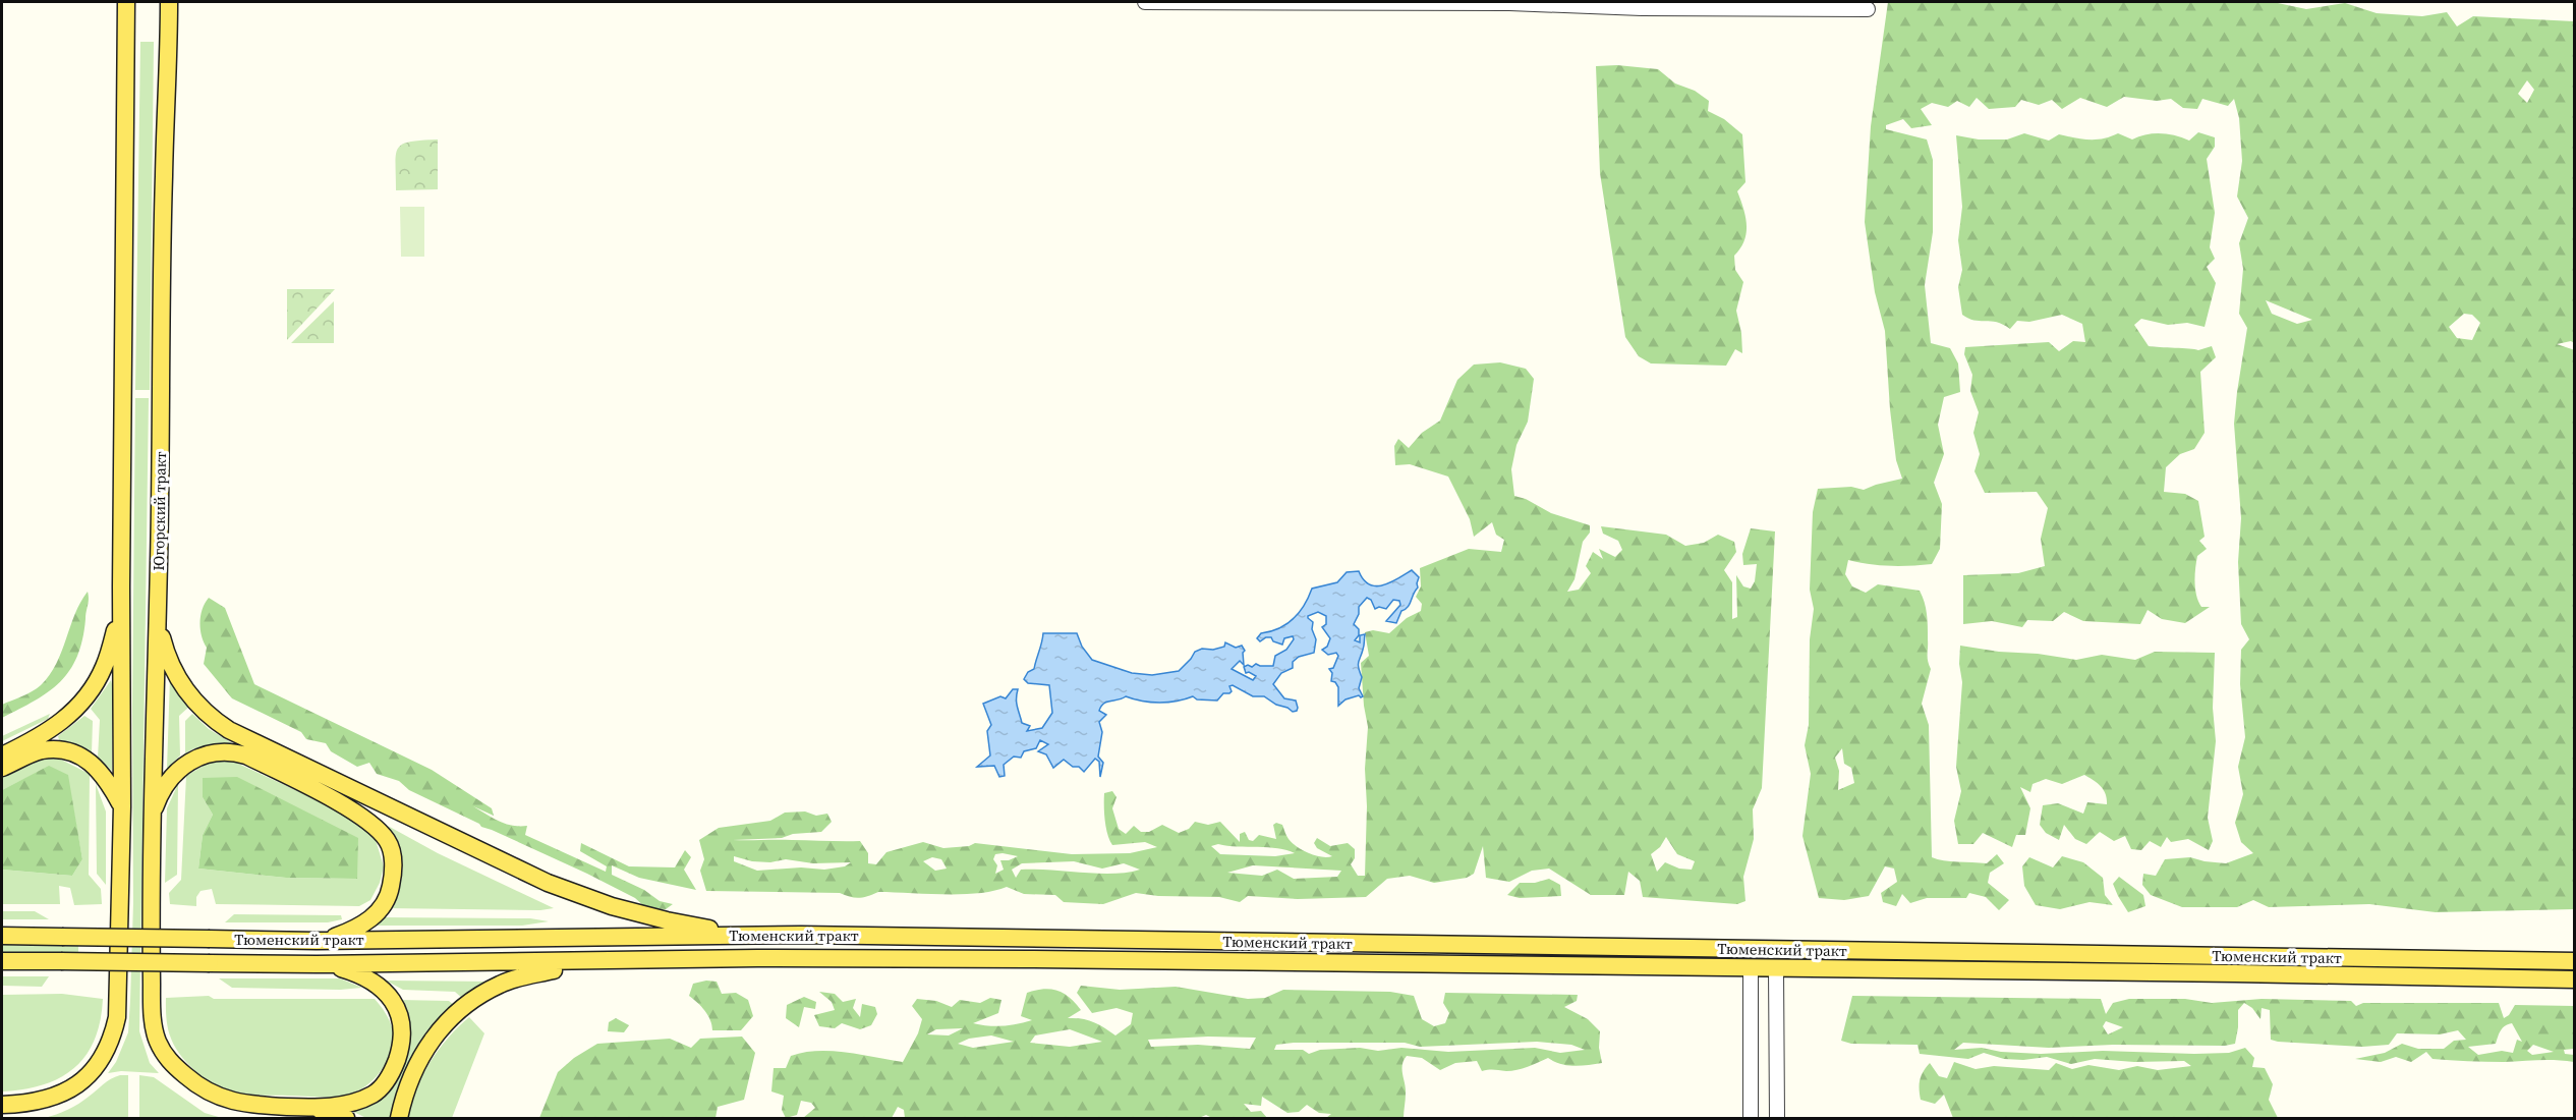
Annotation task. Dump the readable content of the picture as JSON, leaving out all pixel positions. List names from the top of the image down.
{
  "streets": {
    "main road": ["Югорский тракт", "Тюменский тракт"]
  }
}
